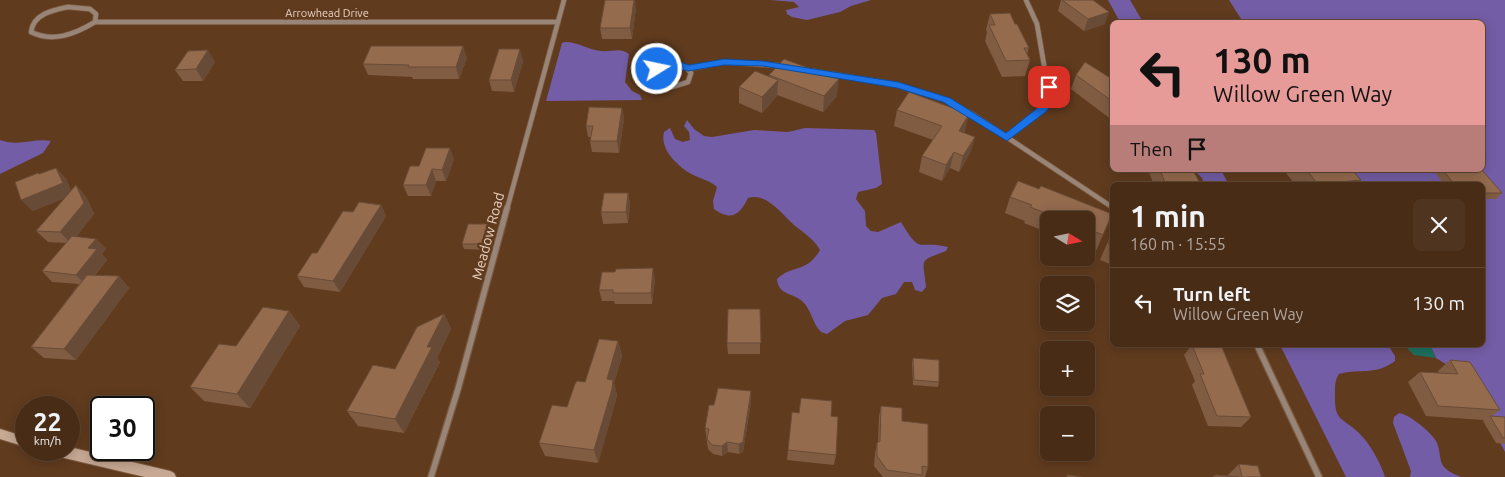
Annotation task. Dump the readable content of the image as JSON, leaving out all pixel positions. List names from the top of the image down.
{
  "streets": {
    "street": ["Arrowhead Drive", "Meadow Road"]
  },
  "crossings": [
    ["Arrowhead Drive", "Meadow Road"]
  ],
  "north": "right",
  "page": {
    "turn": ["130 m", "Willow Green Way"],
    "then": "Then",
    "heading": ["1 min", "160 m · 15:55"],
    "map_buttons": ["+", "−"],
    "list": [
      {
        "name": "Turn left",
        "note": "Willow Green Way",
        "value": "130 m"
      }
    ],
    "speed": "22 km/h",
    "limit": "30"
  }
}
